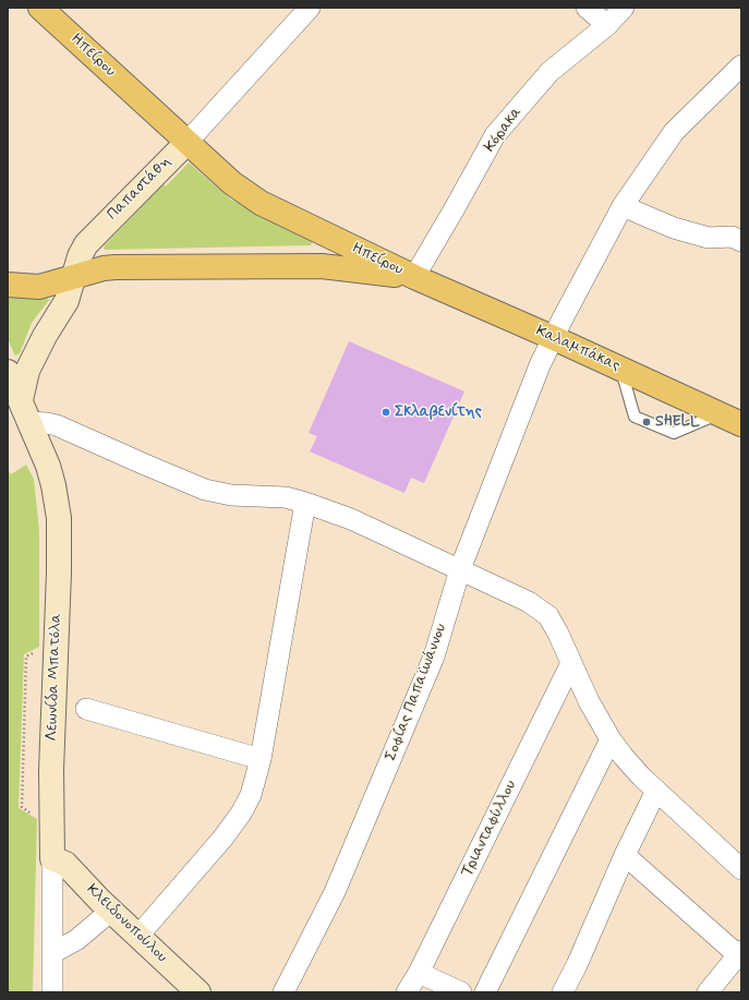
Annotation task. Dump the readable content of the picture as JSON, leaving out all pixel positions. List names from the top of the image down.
{
  "streets": {
    "main road": ["Ηπείρου", "Καλαμπάκας"],
    "street": [
      "Κόρακα",
      "Παπαστάθη",
      "Λεωνίδα Μπατόλα",
      "Σοφίας Παπαϊωάννου",
      "Τριανταφύλλου",
      "Κλειδονοπούλου"
    ]
  },
  "crossings": [
    ["Ηπείρου", "Κόρακα"],
    ["Ηπείρου", "Παπαστάθη"],
    ["Ηπείρου", "Καλαμπάκας"],
    ["Κόρακα", "Καλαμπάκας"],
    ["Παπαστάθη", "Λεωνίδα Μπατόλα"],
    ["Καλαμπάκας", "Σοφίας Παπαϊωάννου"],
    ["Λεωνίδα Μπατόλα", "Κλειδονοπούλου"]
  ],
  "places": ["Σκλαβενίτης", "SHELL"]
}
